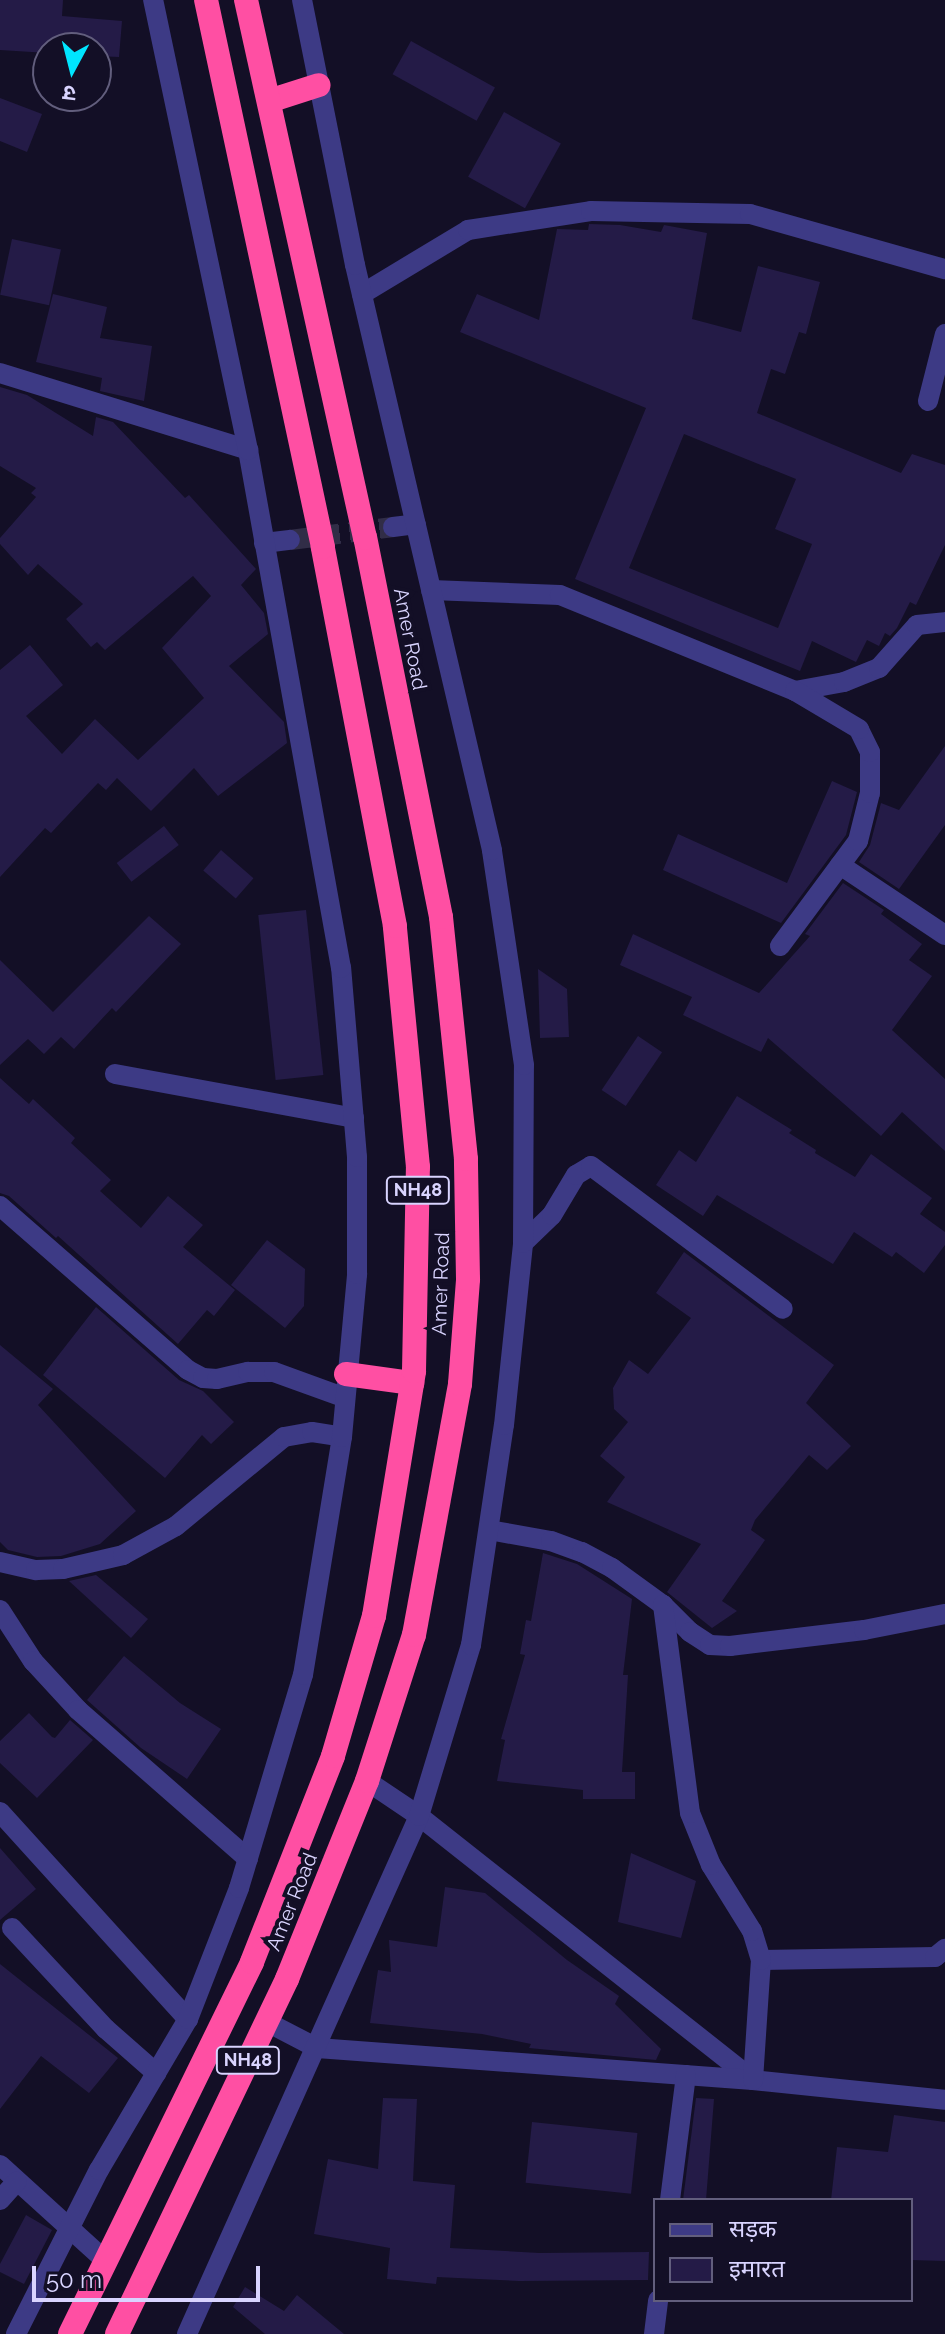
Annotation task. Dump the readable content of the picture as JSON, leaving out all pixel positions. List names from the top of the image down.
{
  "streets": {
    "highway": ["Amer Road", "NH48"]
  },
  "legend": ["सड़क", "इमारत"],
  "scale_bar": "50 m",
  "north": "bottom"
}
